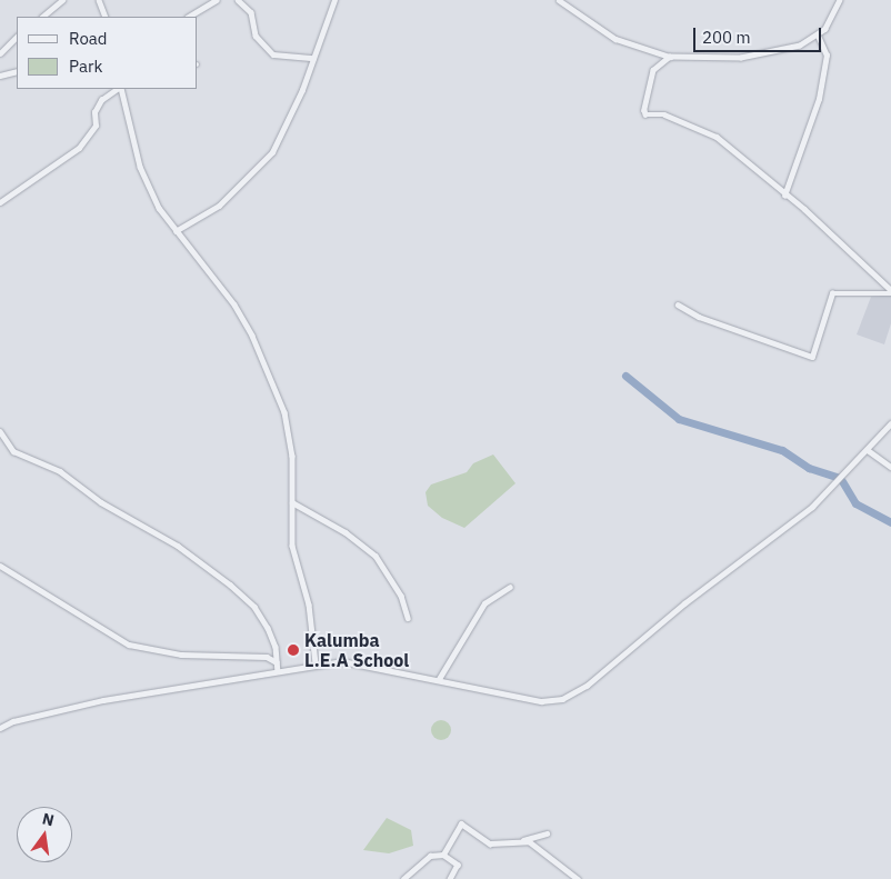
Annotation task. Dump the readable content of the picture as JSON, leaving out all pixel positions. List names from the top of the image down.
{
  "places": ["Kalumba L.E.A School"],
  "legend": ["Road", "Park"],
  "scale_bar": "200 m",
  "north": "top"
}
